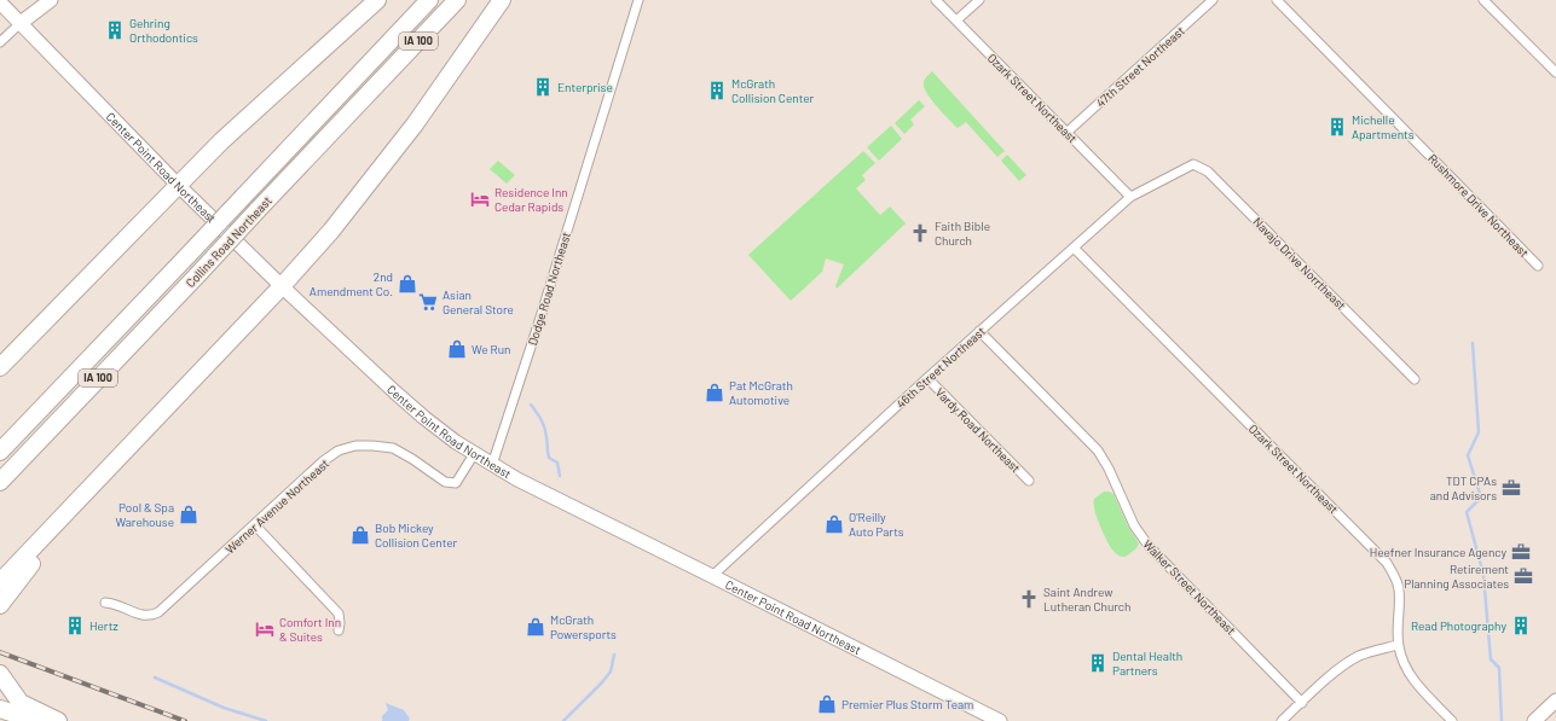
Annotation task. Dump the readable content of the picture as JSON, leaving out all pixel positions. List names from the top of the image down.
{
  "streets": {
    "highway": ["IA 100", "Collins Road Northeast"],
    "main road": ["Center Point Road Northeast"],
    "street": [
      "47th Street Northeast",
      "Ozark Street Northeast",
      "Rushmore Drive Northeast",
      "Navajo Drive Norrtheast",
      "Dodge Road Northeast",
      "46th Street Northeast",
      "Vardy Road Northeast",
      "Werner Avenue Northeast",
      "Walker Street Northeast"
    ]
  },
  "crossings": [
    ["47th Street Northeast", "Ozark Street Northeast"],
    ["Ozark Street Northeast", "46th Street Northeast"],
    ["Center Point Road Northeast", "Dodge Road Northeast"],
    ["Center Point Road Northeast", "46th Street Northeast"],
    ["Center Point Road Northeast", "Werner Avenue Northeast"],
    ["Navajo Drive Norrtheast", "46th Street Northeast"],
    ["46th Street Northeast", "Vardy Road Northeast"],
    ["46th Street Northeast", "Walker Street Northeast"]
  ],
  "places": {
    "building": [
      "Gehring Orthodontics",
      "Enterprise",
      "McGrath Collision Center",
      "Michelle Apartments",
      "Hertz",
      "Read Photography",
      "Dental Health Partners"
    ],
    "hotel": ["Residence Inn Cedar Rapids", "Comfort Inn & Suites"],
    "church": ["Faith Bible Church", "Saint Andrew Lutheran Church"],
    "shop": [
      "2nd Amendment Co.",
      "We Run",
      "Pat McGrath Automotive",
      "Pool & Spa Warehouse",
      "O'Reilly Auto Parts",
      "Bob Mickey Collision Center",
      "McGrath Powersports",
      "Premier Plus Storm Team"
    ],
    "supermarket": ["Asian General Store"],
    "office": ["TDT CPAs and Advisors", "Heefner Insurance Agency", "Retirement Planning Associates"]
  }
}
